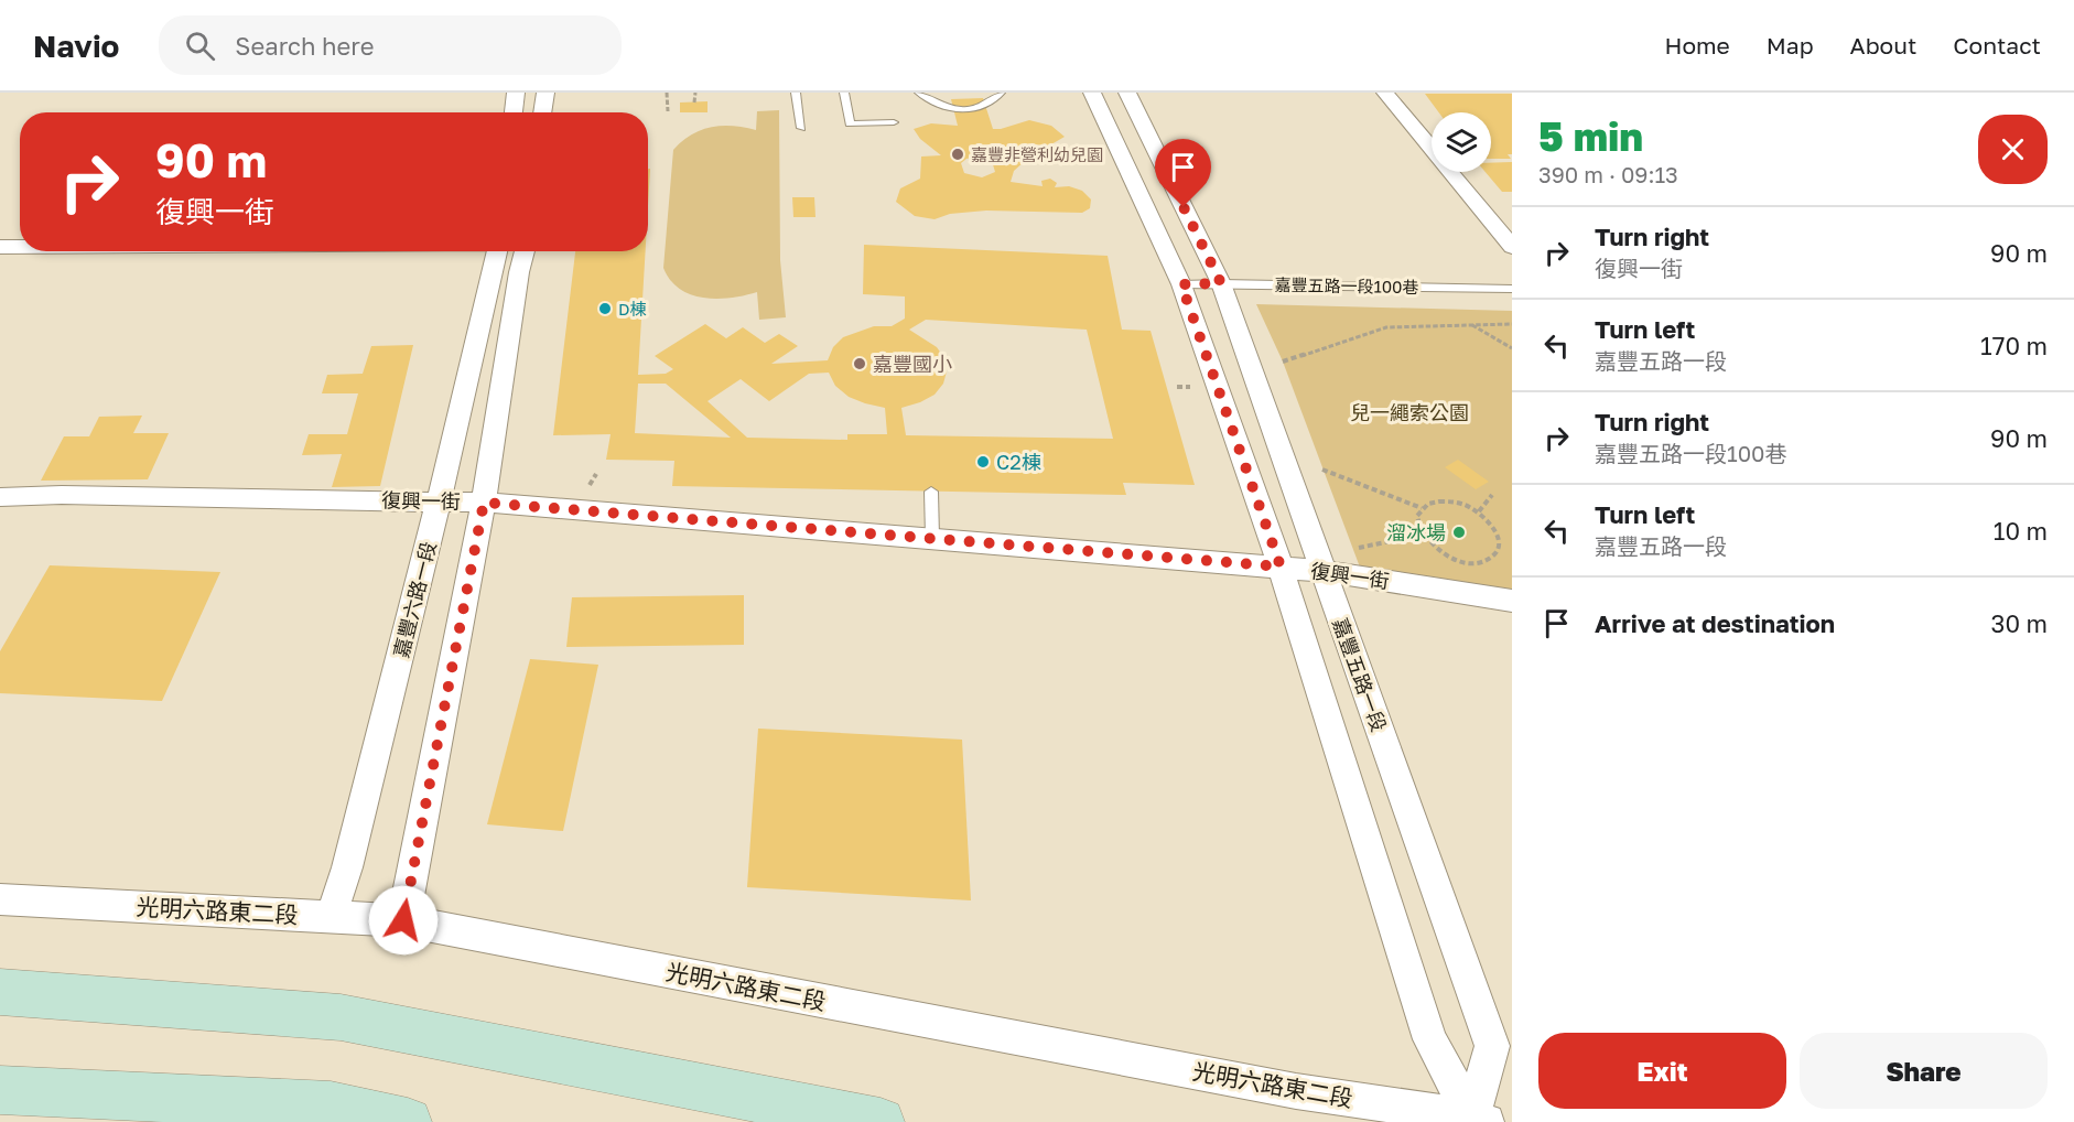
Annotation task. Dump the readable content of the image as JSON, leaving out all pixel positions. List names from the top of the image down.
{
  "streets": {
    "street": [
      "復興一街",
      "嘉豐六路一段",
      "嘉豐五路一段",
      "光明六路東二段"
    ],
    "lane": ["嘉豐五路一段100巷"]
  },
  "crossings": [
    ["嘉豐五路一段100巷", "嘉豐五路一段"],
    ["復興一街", "嘉豐六路一段"],
    ["復興一街", "嘉豐五路一段"],
    ["嘉豐六路一段", "光明六路東二段"],
    ["嘉豐五路一段", "光明六路東二段"]
  ],
  "parks": ["兒一繩索公園"],
  "places": [
    "嘉豐非營利幼兒園",
    "D棟",
    "嘉豐國小",
    "C2棟",
    "溜冰場"
  ],
  "page": {
    "header": "Navio",
    "search": "Search here",
    "nav": [
      "Home",
      "Map",
      "About",
      "Contact"
    ],
    "heading": ["5 min", "390 m · 09:13"],
    "turn": ["90 m", "復興一街"],
    "list": [
      {
        "name": "Turn right",
        "note": "復興一街",
        "value": "90 m"
      },
      {
        "name": "Turn left",
        "note": "嘉豐五路一段",
        "value": "170 m"
      },
      {
        "name": "Turn right",
        "note": "嘉豐五路一段100巷",
        "value": "90 m"
      },
      {
        "name": "Turn left",
        "note": "嘉豐五路一段",
        "value": "10 m"
      },
      {
        "name": "Arrive at destination",
        "value": "30 m"
      }
    ],
    "buttons": ["Exit", "Share"]
  }
}
